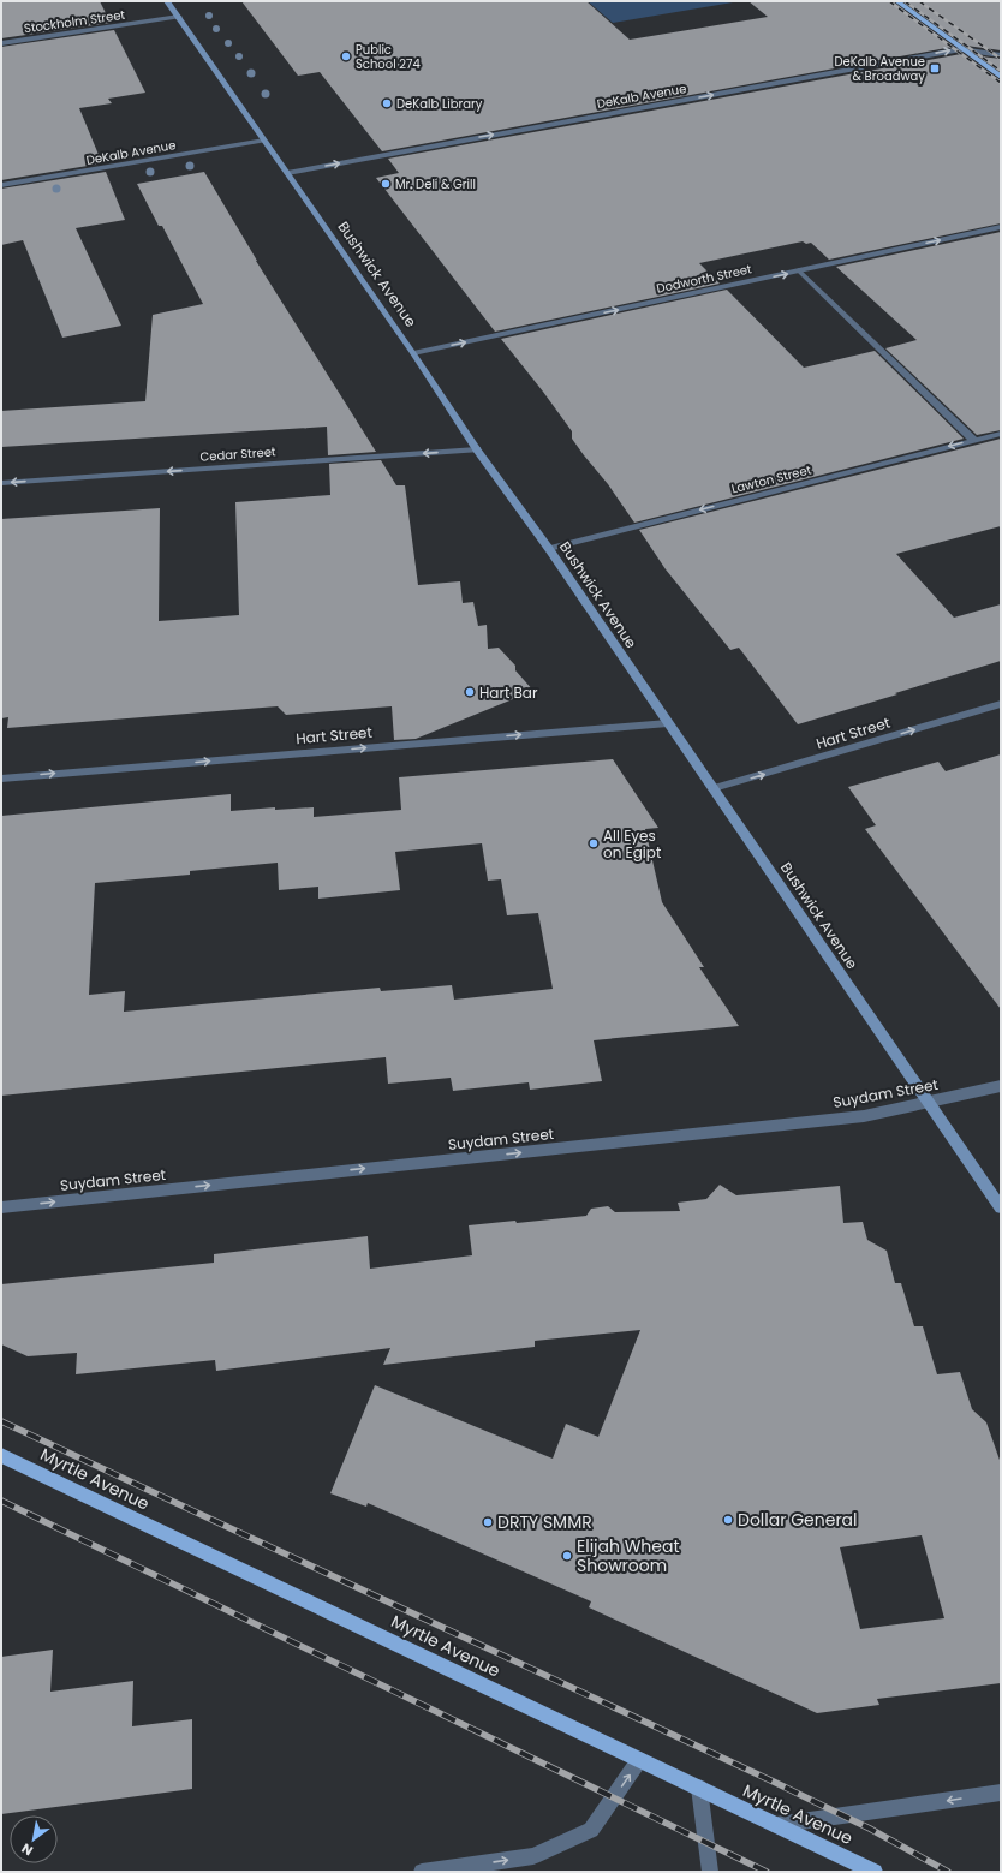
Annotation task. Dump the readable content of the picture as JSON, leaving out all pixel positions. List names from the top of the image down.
{
  "streets": {
    "main road": ["Bushwick Avenue", "Myrtle Avenue"],
    "street": [
      "Stockholm Street",
      "DeKalb Avenue",
      "Dodworth Street",
      "Cedar Street",
      "Lawton Street",
      "Hart Street",
      "Suydam Street"
    ]
  },
  "crossings": [
    ["Stockholm Street", "Bushwick Avenue"],
    ["DeKalb Avenue", "Bushwick Avenue"],
    ["Bushwick Avenue", "Dodworth Street"],
    ["Bushwick Avenue", "Cedar Street"],
    ["Bushwick Avenue", "Lawton Street"],
    ["Bushwick Avenue", "Hart Street"],
    ["Bushwick Avenue", "Suydam Street"]
  ],
  "one_way": [
    "DeKalb Avenue",
    "Dodworth Street",
    "Cedar Street",
    "Lawton Street",
    "Hart Street",
    "Suydam Street"
  ],
  "places": {
    "other": [
      "Public School 274",
      "DeKalb Library",
      "Mr. Deli & Grill",
      "Hart Bar",
      "All Eyes on Egipt",
      "Dollar General",
      "DRTY SMMR",
      "Elijah Wheat Showroom"
    ],
    "transit": ["DeKalb Avenue & Broadway"]
  },
  "north": "bottom left"
}
